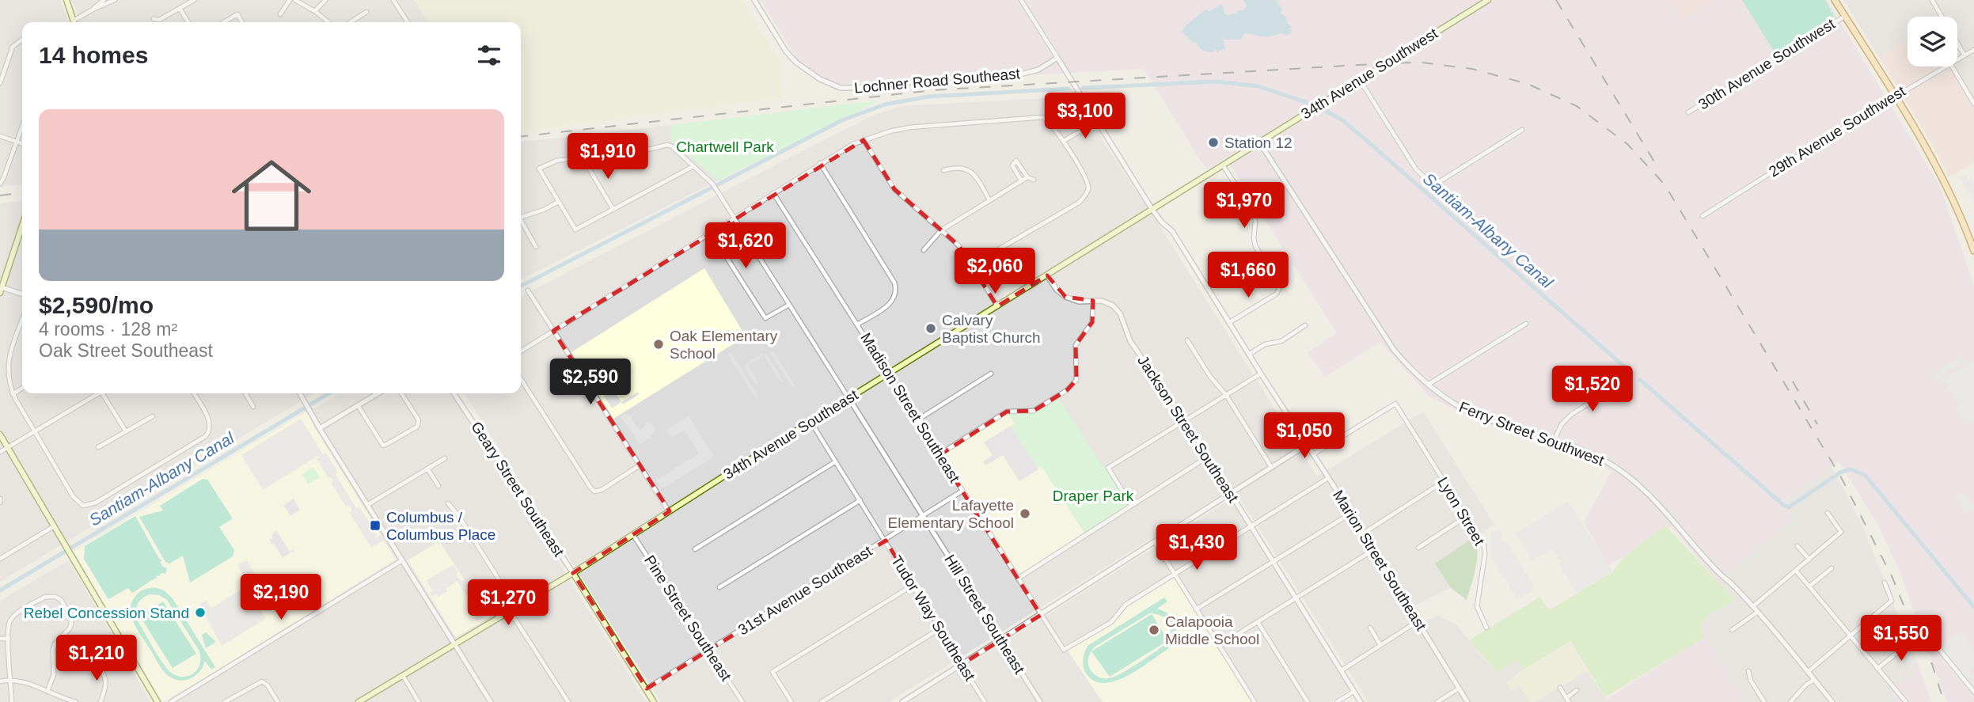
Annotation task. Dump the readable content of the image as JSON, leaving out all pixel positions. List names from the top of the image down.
{
  "streets": {
    "main road": ["34th Avenue Southwest", "34th Avenue Southeast", "Geary Street Southeast"],
    "street": [
      "30th Avenue Southwest",
      "Lochner Road Southeast",
      "29th Avenue Southwest",
      "Madison Street Southeast",
      "Jackson Street Southeast",
      "Ferry Street Southwest",
      "Lyon Street",
      "Marion Street Southeast",
      "31st Avenue Southeast",
      "Hill Street Southeast",
      "Pine Street Southeast",
      "Tudor Way Southeast"
    ]
  },
  "crossings": [
    ["34th Avenue Southwest", "Ferry Street Southwest"],
    ["34th Avenue Southwest", "34th Avenue Southeast"],
    ["Lochner Road Southeast", "Marion Street Southeast"],
    ["Madison Street Southeast", "34th Avenue Southeast"],
    ["Madison Street Southeast", "31st Avenue Southeast"],
    ["Jackson Street Southeast", "34th Avenue Southeast"],
    ["34th Avenue Southeast", "Geary Street Southeast"],
    ["34th Avenue Southeast", "Marion Street Southeast"],
    ["34th Avenue Southeast", "Hill Street Southeast"],
    ["34th Avenue Southeast", "Pine Street Southeast"],
    ["34th Avenue Southeast", "Tudor Way Southeast"],
    ["Geary Street Southeast", "31st Avenue Southeast"],
    ["Lyon Street", "Marion Street Southeast"],
    ["31st Avenue Southeast", "Hill Street Southeast"],
    ["31st Avenue Southeast", "Pine Street Southeast"],
    ["31st Avenue Southeast", "Tudor Way Southeast"]
  ],
  "water": ["Santiam-Albany Canal"],
  "parks": ["Chartwell Park", "Draper Park"],
  "places": {
    "other": [
      "Station 12",
      "Calvary Baptist Church",
      "Oak Elementary School",
      "Lafayette Elementary School",
      "Rebel Concession Stand",
      "Calapooia Middle School"
    ],
    "transit": ["Columbus / Columbus Place"]
  },
  "page": {
    "heading": "14 homes",
    "list": [
      {
        "name": "$2,590/mo",
        "note": "4 rooms · 128 m² · Oak Street Southeast"
      }
    ],
    "price": [
      "$3,100",
      "$1,910",
      "$1,970",
      "$1,620",
      "$2,060",
      "$1,660",
      "$2,590",
      "$1,520",
      "$1,050",
      "$1,430",
      "$2,190",
      "$1,270",
      "$1,550",
      "$1,210"
    ]
  }
}
